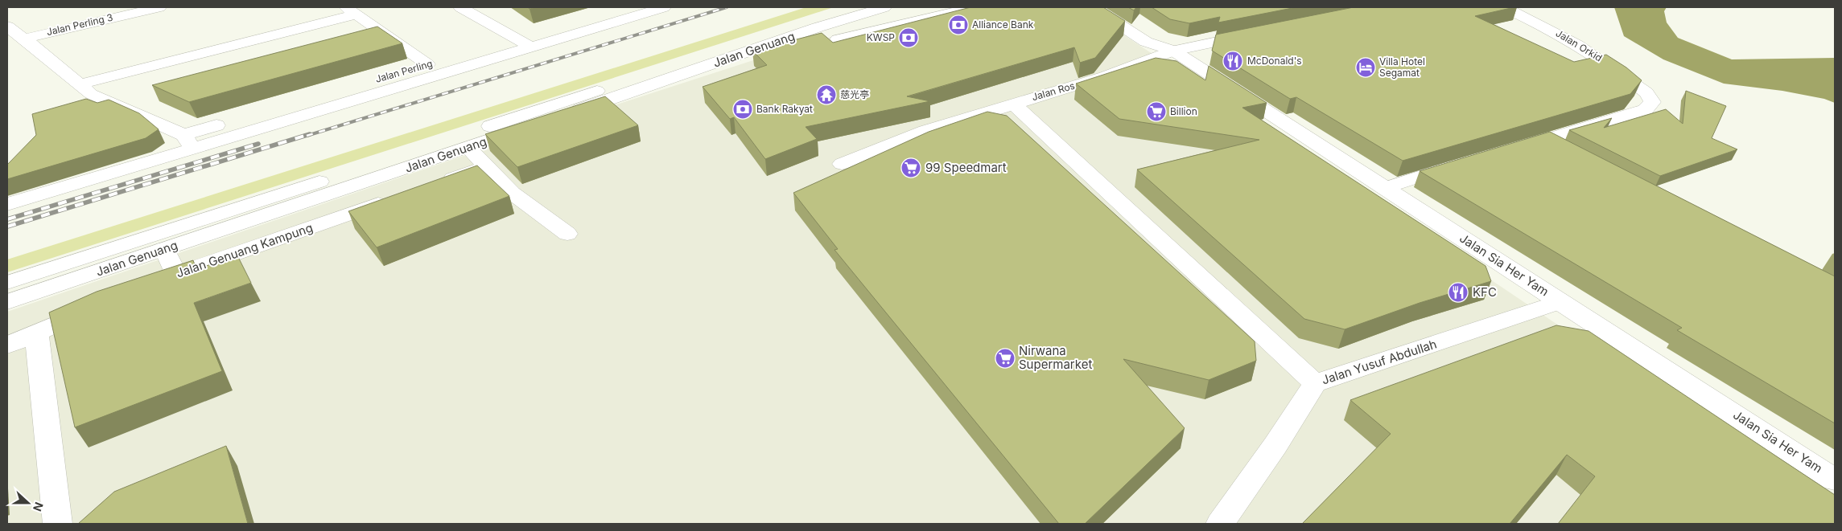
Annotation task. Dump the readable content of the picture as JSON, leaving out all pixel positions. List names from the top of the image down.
{
  "streets": {
    "main road": [
      "Jalan Perling 3",
      "Jalan Orkid",
      "Jalan Genuang",
      "Jalan Perling",
      "Jalan Ros",
      "Jalan Genuang Kampung",
      "Jalan Sia Her Yam",
      "Jalan Yusuf Abdullah"
    ]
  },
  "crossings": [
    ["Jalan Ros", "Jalan Sia Her Yam"],
    ["Jalan Sia Her Yam", "Jalan Yusuf Abdullah"]
  ],
  "places": {
    "bank": ["Alliance Bank", "KWSP", "Bank Rakyat"],
    "restaurant": ["McDonald's", "KFC"],
    "hotel": ["Villa Hotel Segamat"],
    "temple": ["慈光亭"],
    "supermarket": ["Billion", "99 Speedmart", "Nirwana Supermarket"]
  },
  "north": "right"
}
